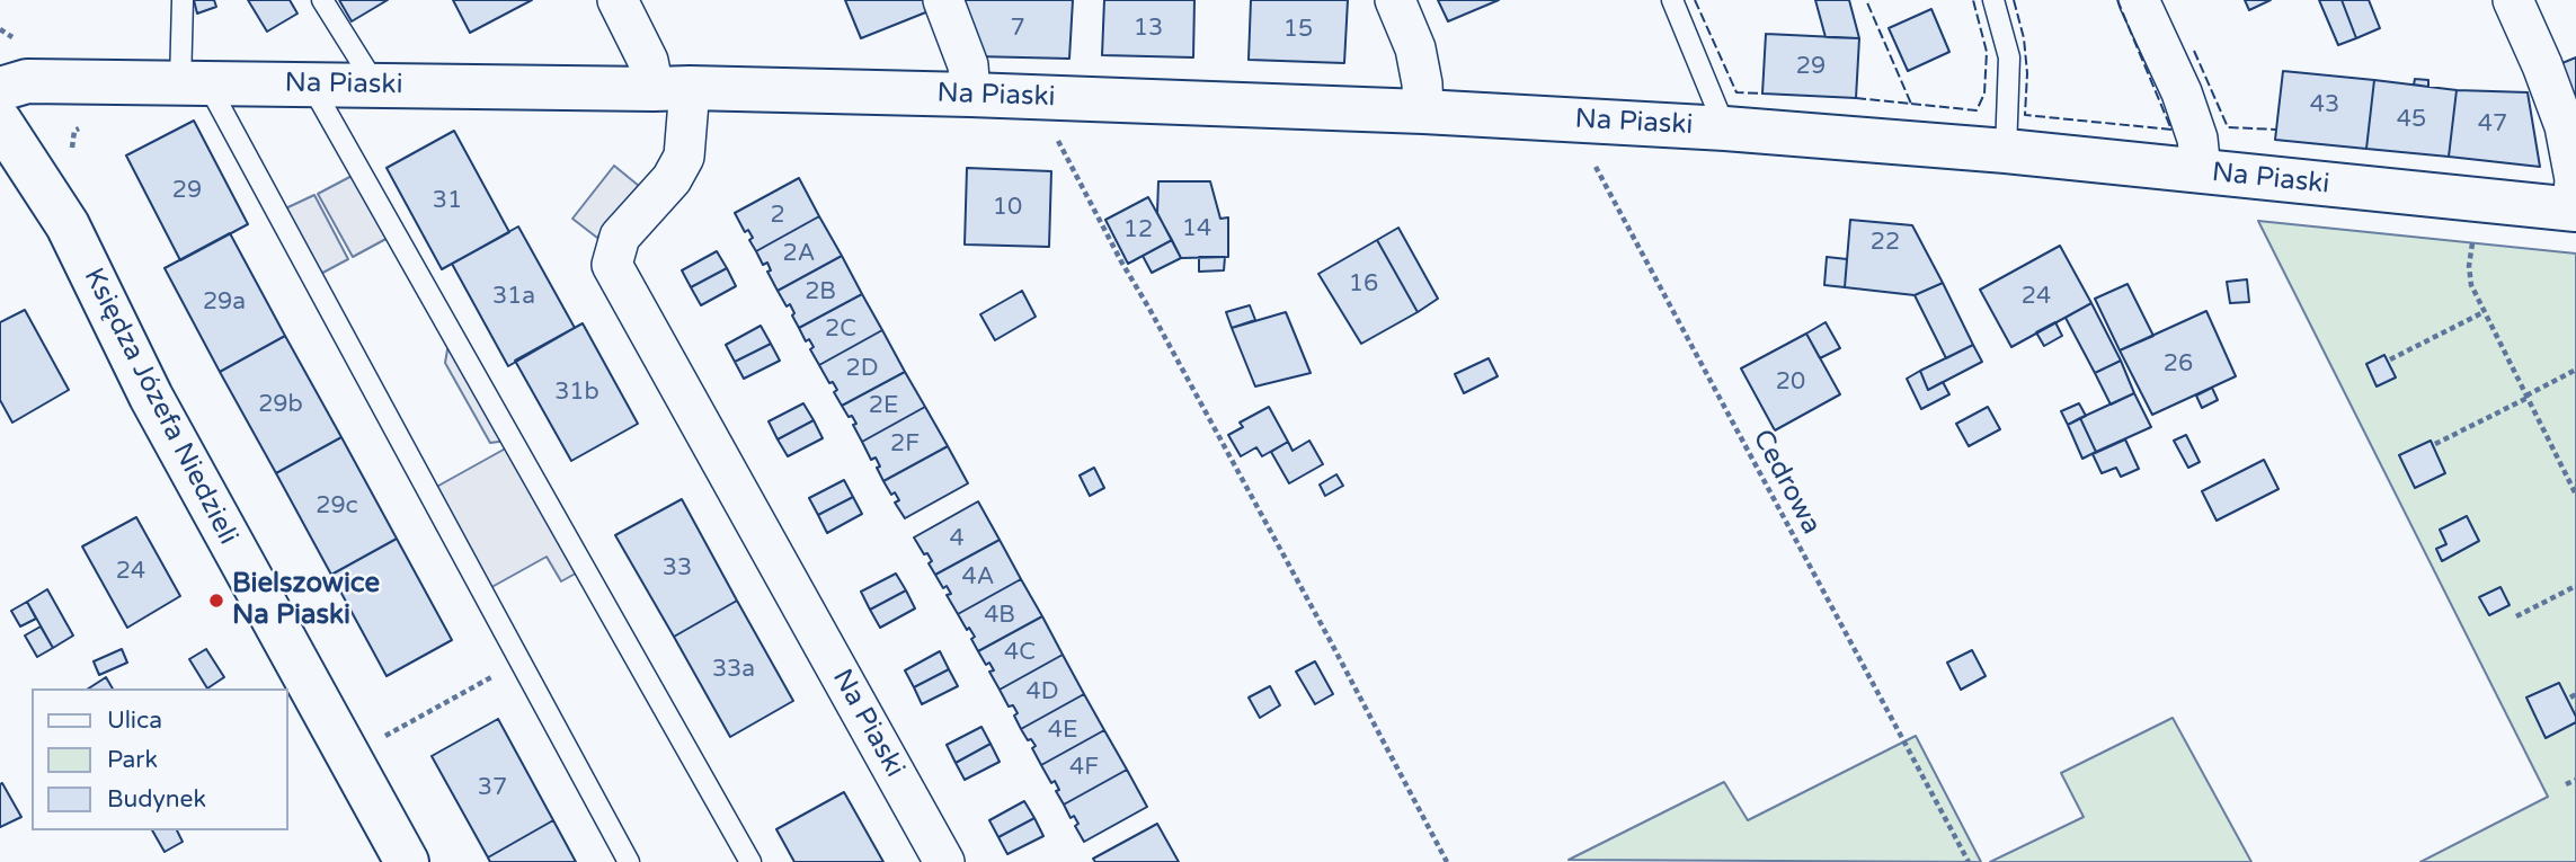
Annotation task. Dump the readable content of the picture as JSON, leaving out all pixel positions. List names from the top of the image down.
{
  "streets": {
    "street": ["Na Piaski", "Księdza Józefa Niedzieli"],
    "path": ["Cedrowa"]
  },
  "crossings": [
    ["Na Piaski", "Cedrowa"]
  ],
  "places": ["Bielszowice Na Piaski"],
  "house_numbers": [
    "7",
    "13",
    "15",
    "29",
    "43",
    "45",
    "47",
    "29",
    "31",
    "10",
    "2",
    "14",
    "12",
    "22",
    "2A",
    "16",
    "2B",
    "31a",
    "24",
    "29a",
    "2C",
    "26",
    "2D",
    "20",
    "31b",
    "29b",
    "2E",
    "2F",
    "29c",
    "4",
    "33",
    "24",
    "4A",
    "4B",
    "4C",
    "33a",
    "4D",
    "4E",
    "4F",
    "37"
  ],
  "legend": ["Ulica", "Park", "Budynek"]
}
